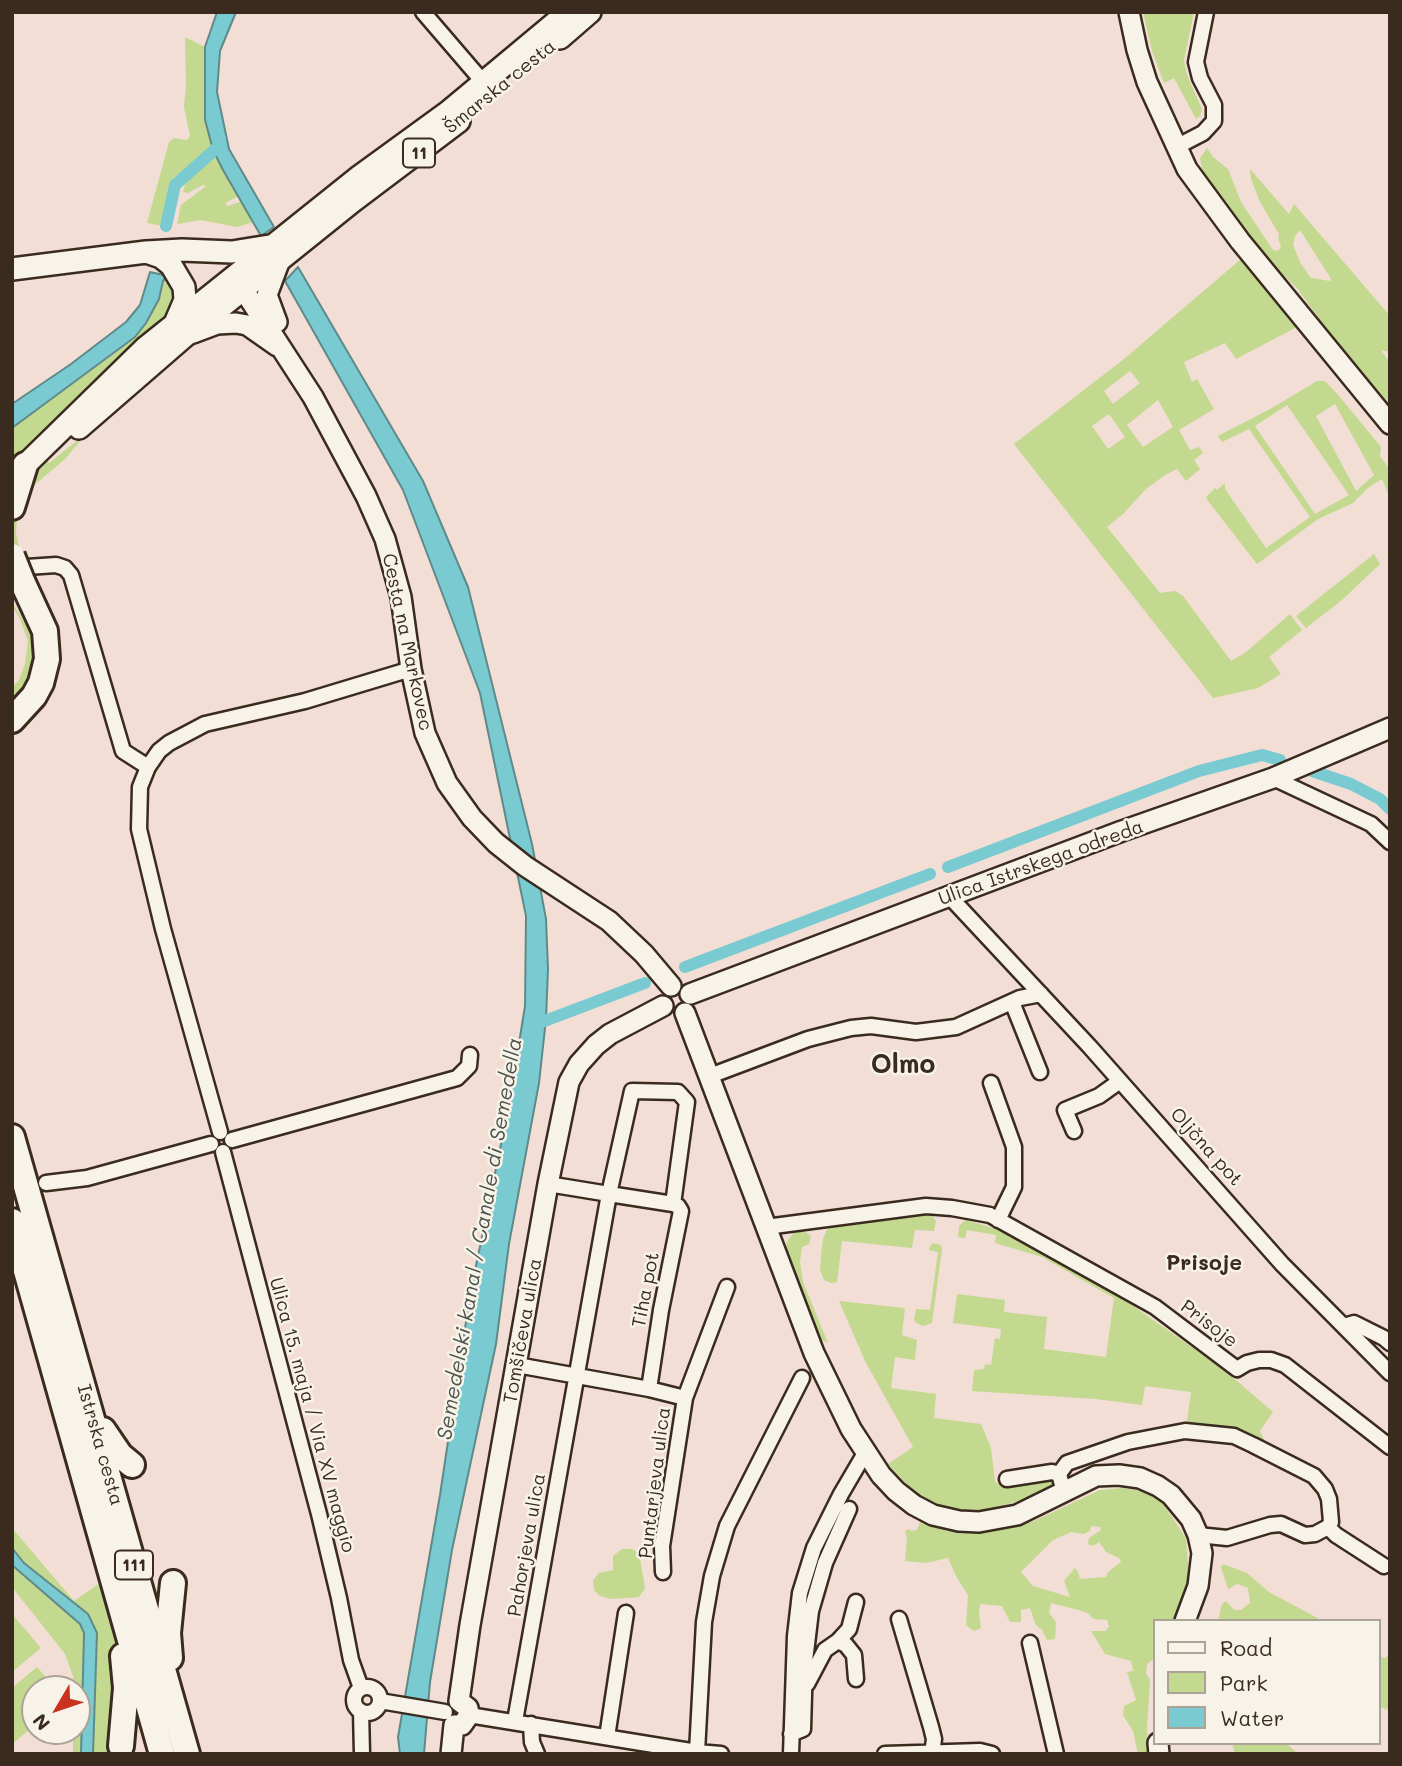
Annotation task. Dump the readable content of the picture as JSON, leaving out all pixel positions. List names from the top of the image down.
{
  "streets": {
    "highway": ["Istrska cesta", "111"],
    "main road": ["Šmarska cesta", "11"],
    "street": [
      "Cesta na Markovec",
      "Ulica Istrskega odreda",
      "Oljčna pot",
      "Tiha pot",
      "Prisoje",
      "Tomšičeva ulica",
      "Ulica 15. maja / Via XV maggio",
      "Puntarjeva ulica",
      "Pahorjeva ulica"
    ]
  },
  "crossings": [
    ["Šmarska cesta", "11"],
    ["Šmarska cesta", "Cesta na Markovec"],
    ["11", "Cesta na Markovec"],
    ["Cesta na Markovec", "Ulica Istrskega odreda"],
    ["Cesta na Markovec", "Tomšičeva ulica"],
    ["Cesta na Markovec", "Ulica 15. maja / Via XV maggio"],
    ["Ulica Istrskega odreda", "Oljčna pot"],
    ["Ulica Istrskega odreda", "Tomšičeva ulica"],
    ["Tiha pot", "Puntarjeva ulica"],
    ["Tiha pot", "Pahorjeva ulica"]
  ],
  "districts": ["Olmo", "Prisoje"],
  "water": ["Semedelski kanal / Canale di Semedella"],
  "legend": ["Road", "Park", "Water"],
  "north": "bottom left"
}
